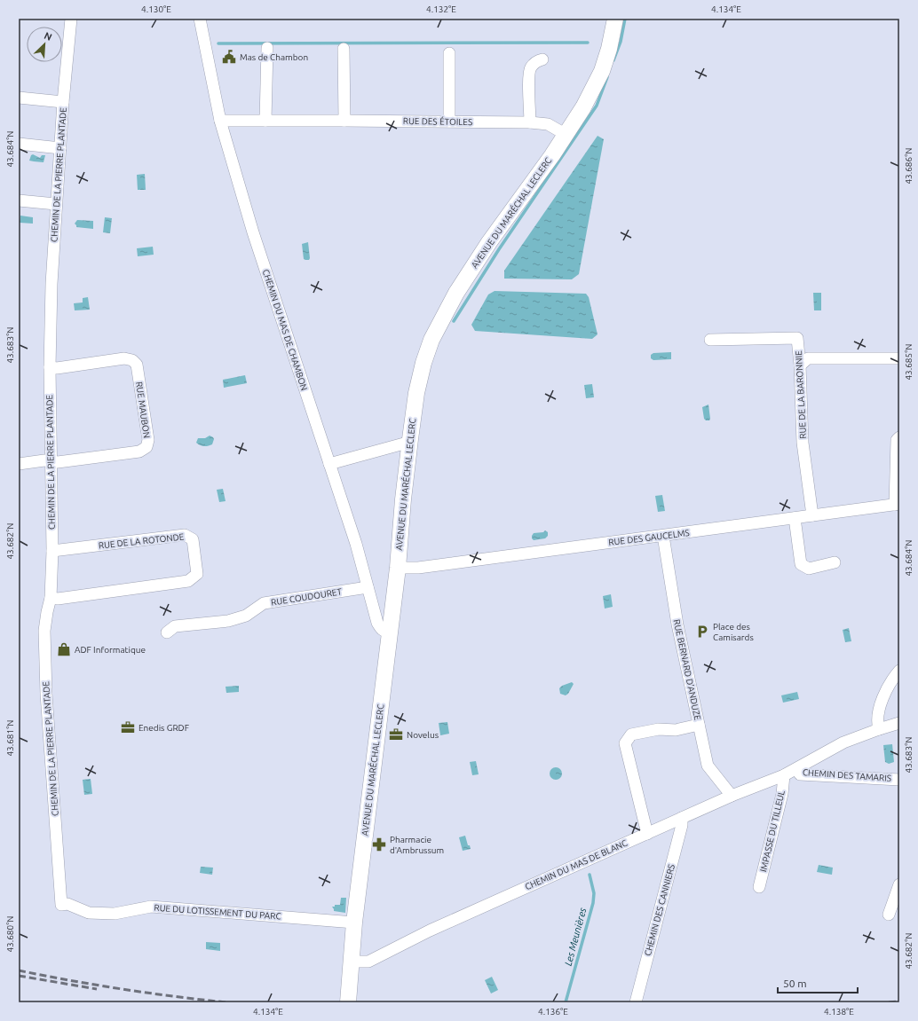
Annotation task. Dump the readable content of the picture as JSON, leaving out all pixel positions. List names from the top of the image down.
{
  "streets": {
    "main road": ["AVENUE DU MARÉCHAL LECLERC"],
    "street": [
      "RUE DES ÉTOILES",
      "CHEMIN DE LA PIERRE PLANTADE",
      "CHEMIN DU MAS DE CHAMBON",
      "RUE DE LA BARONNIE",
      "RUE MAUBON",
      "RUE DES GAUCELMS",
      "RUE DE LA ROTONDE",
      "RUE COUDOURET",
      "RUE BERNARD D'ANDUZE",
      "CHEMIN DES TAMARIS",
      "IMPASSE DU TILLEUL",
      "CHEMIN DU MAS DE BLANC",
      "CHEMIN DES CANNIERS",
      "RUE DU LOTISSEMENT DU PARC"
    ]
  },
  "crossings": [
    ["RUE DES ÉTOILES", "AVENUE DU MARÉCHAL LECLERC"],
    ["RUE DES ÉTOILES", "CHEMIN DU MAS DE CHAMBON"],
    ["CHEMIN DE LA PIERRE PLANTADE", "RUE MAUBON"],
    ["CHEMIN DE LA PIERRE PLANTADE", "RUE DE LA ROTONDE"],
    ["CHEMIN DE LA PIERRE PLANTADE", "RUE DU LOTISSEMENT DU PARC"],
    ["AVENUE DU MARÉCHAL LECLERC", "CHEMIN DU MAS DE CHAMBON"],
    ["AVENUE DU MARÉCHAL LECLERC", "RUE DES GAUCELMS"],
    ["AVENUE DU MARÉCHAL LECLERC", "CHEMIN DU MAS DE BLANC"],
    ["AVENUE DU MARÉCHAL LECLERC", "RUE DU LOTISSEMENT DU PARC"],
    ["CHEMIN DU MAS DE CHAMBON", "RUE COUDOURET"],
    ["RUE DE LA BARONNIE", "RUE DES GAUCELMS"],
    ["RUE DES GAUCELMS", "RUE BERNARD D'ANDUZE"],
    ["RUE BERNARD D'ANDUZE", "CHEMIN DU MAS DE BLANC"],
    ["CHEMIN DES TAMARIS", "CHEMIN DU MAS DE BLANC"],
    ["IMPASSE DU TILLEUL", "CHEMIN DU MAS DE BLANC"],
    ["CHEMIN DU MAS DE BLANC", "CHEMIN DES CANNIERS"]
  ],
  "water": ["Les Meunières"],
  "places": {
    "public building": ["Mas de Chambon"],
    "parking": ["Place des Camisards"],
    "shop": ["ADF Informatique"],
    "office": ["Enedis GRDF", "Novelus"],
    "pharmacy": ["Pharmacie d'Ambrussum"]
  },
  "scale_bar": "50 m",
  "north": "top right",
  "coordinates": [
    "4.130°E",
    "4.132°E",
    "4.134°E",
    "43.684°N",
    "43.686°N",
    "43.683°N",
    "43.685°N",
    "43.682°N",
    "43.681°N",
    "43.680°N",
    "4.136°E",
    "4.138°E"
  ]
}
